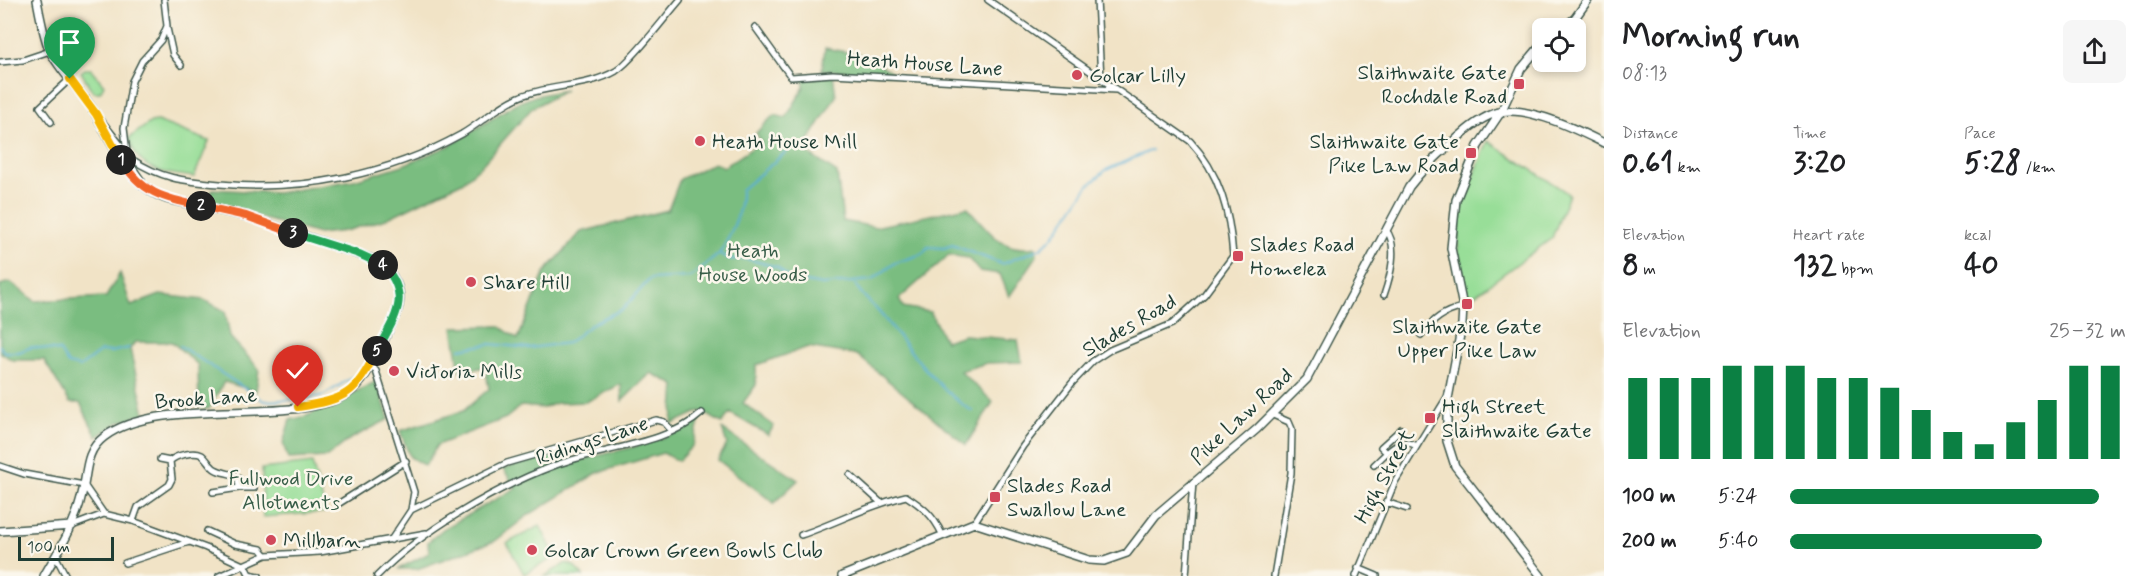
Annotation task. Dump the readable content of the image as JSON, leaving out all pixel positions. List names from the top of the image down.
{
  "streets": {
    "street": [
      "Heath House Lane",
      "Slades Road",
      "Brook Lane",
      "Pike Law Road",
      "Ridings Lane",
      "High Street"
    ]
  },
  "crossings": [
    ["Heath House Lane", "Slades Road"],
    ["Slades Road", "Pike Law Road"]
  ],
  "parks": ["Heath House Woods", "Fullwood Drive Allotments"],
  "places": {
    "other": [
      "Golcar Lilly",
      "Heath House Mill",
      "Share Hill",
      "Victoria Mills",
      "Millbarn",
      "Golcar Crown Green Bowls Club"
    ],
    "transit": [
      "Slaithwaite Gate Rochdale Road",
      "Slaithwaite Gate Pike Law Road",
      "Slades Road Homelea",
      "Slaithwaite Gate Upper Pike Law",
      "High Street Slaithwaite Gate",
      "Slades Road Swallow Lane"
    ]
  },
  "scale_bar": "100 m",
  "page": {
    "heading": ["Morning run", "08:13"],
    "stats": [
      ["Distance", "0.61 km"],
      ["Time", "3:20"],
      ["Pace", "5:28 /km"],
      ["Elevation", "8 m"],
      ["Heart rate", "132 bpm"],
      ["kcal", "40"]
    ],
    "pins": [
      "1",
      "2",
      "3",
      "4",
      "5"
    ],
    "chart": ["Elevation", "25–32 m"],
    "list": [
      {
        "name": "100 m",
        "note": "5:24"
      },
      {
        "name": "200 m",
        "note": "5:40"
      }
    ],
    "scale": "100 m"
  }
}
